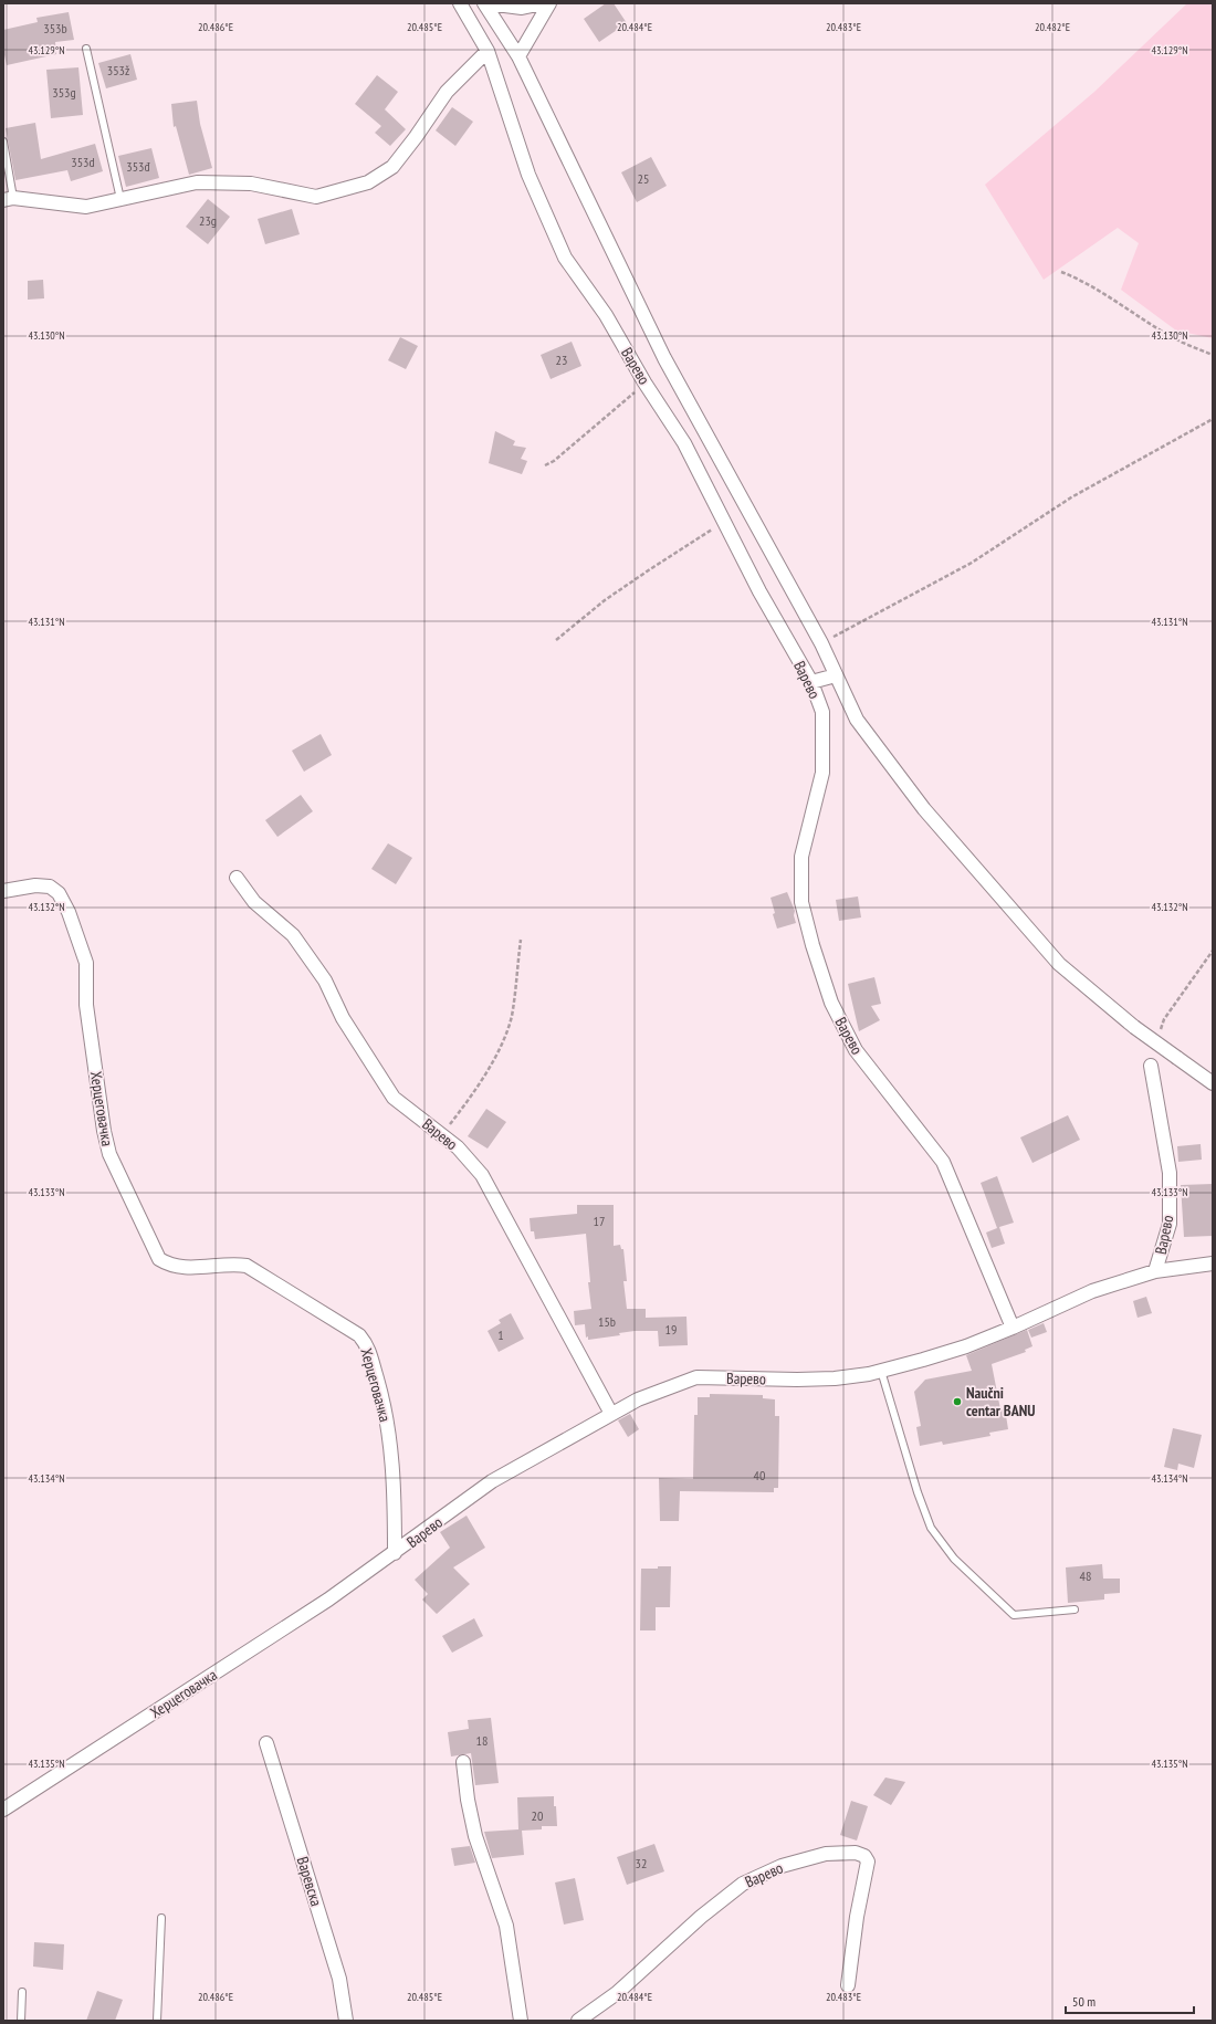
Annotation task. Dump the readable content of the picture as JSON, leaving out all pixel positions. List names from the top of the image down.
{
  "streets": {
    "street": ["Варево", "Херцеговачка", "Варевска"]
  },
  "crossings": [
    ["Варево", "Херцеговачка"]
  ],
  "places": ["Naučni centar BANU"],
  "house_numbers": [
    "353b",
    "353ž",
    "353g",
    "353d",
    "353đ",
    "25",
    "23g",
    "23",
    "17",
    "15b",
    "19",
    "1",
    "40",
    "48",
    "18",
    "20",
    "32"
  ],
  "scale_bar": "50 m",
  "coordinates": [
    "20.486°E",
    "20.485°E",
    "20.484°E",
    "20.483°E",
    "20.482°E",
    "43.129°N",
    "43.130°N",
    "43.131°N",
    "43.132°N",
    "43.133°N",
    "43.134°N",
    "43.135°N"
  ]
}
